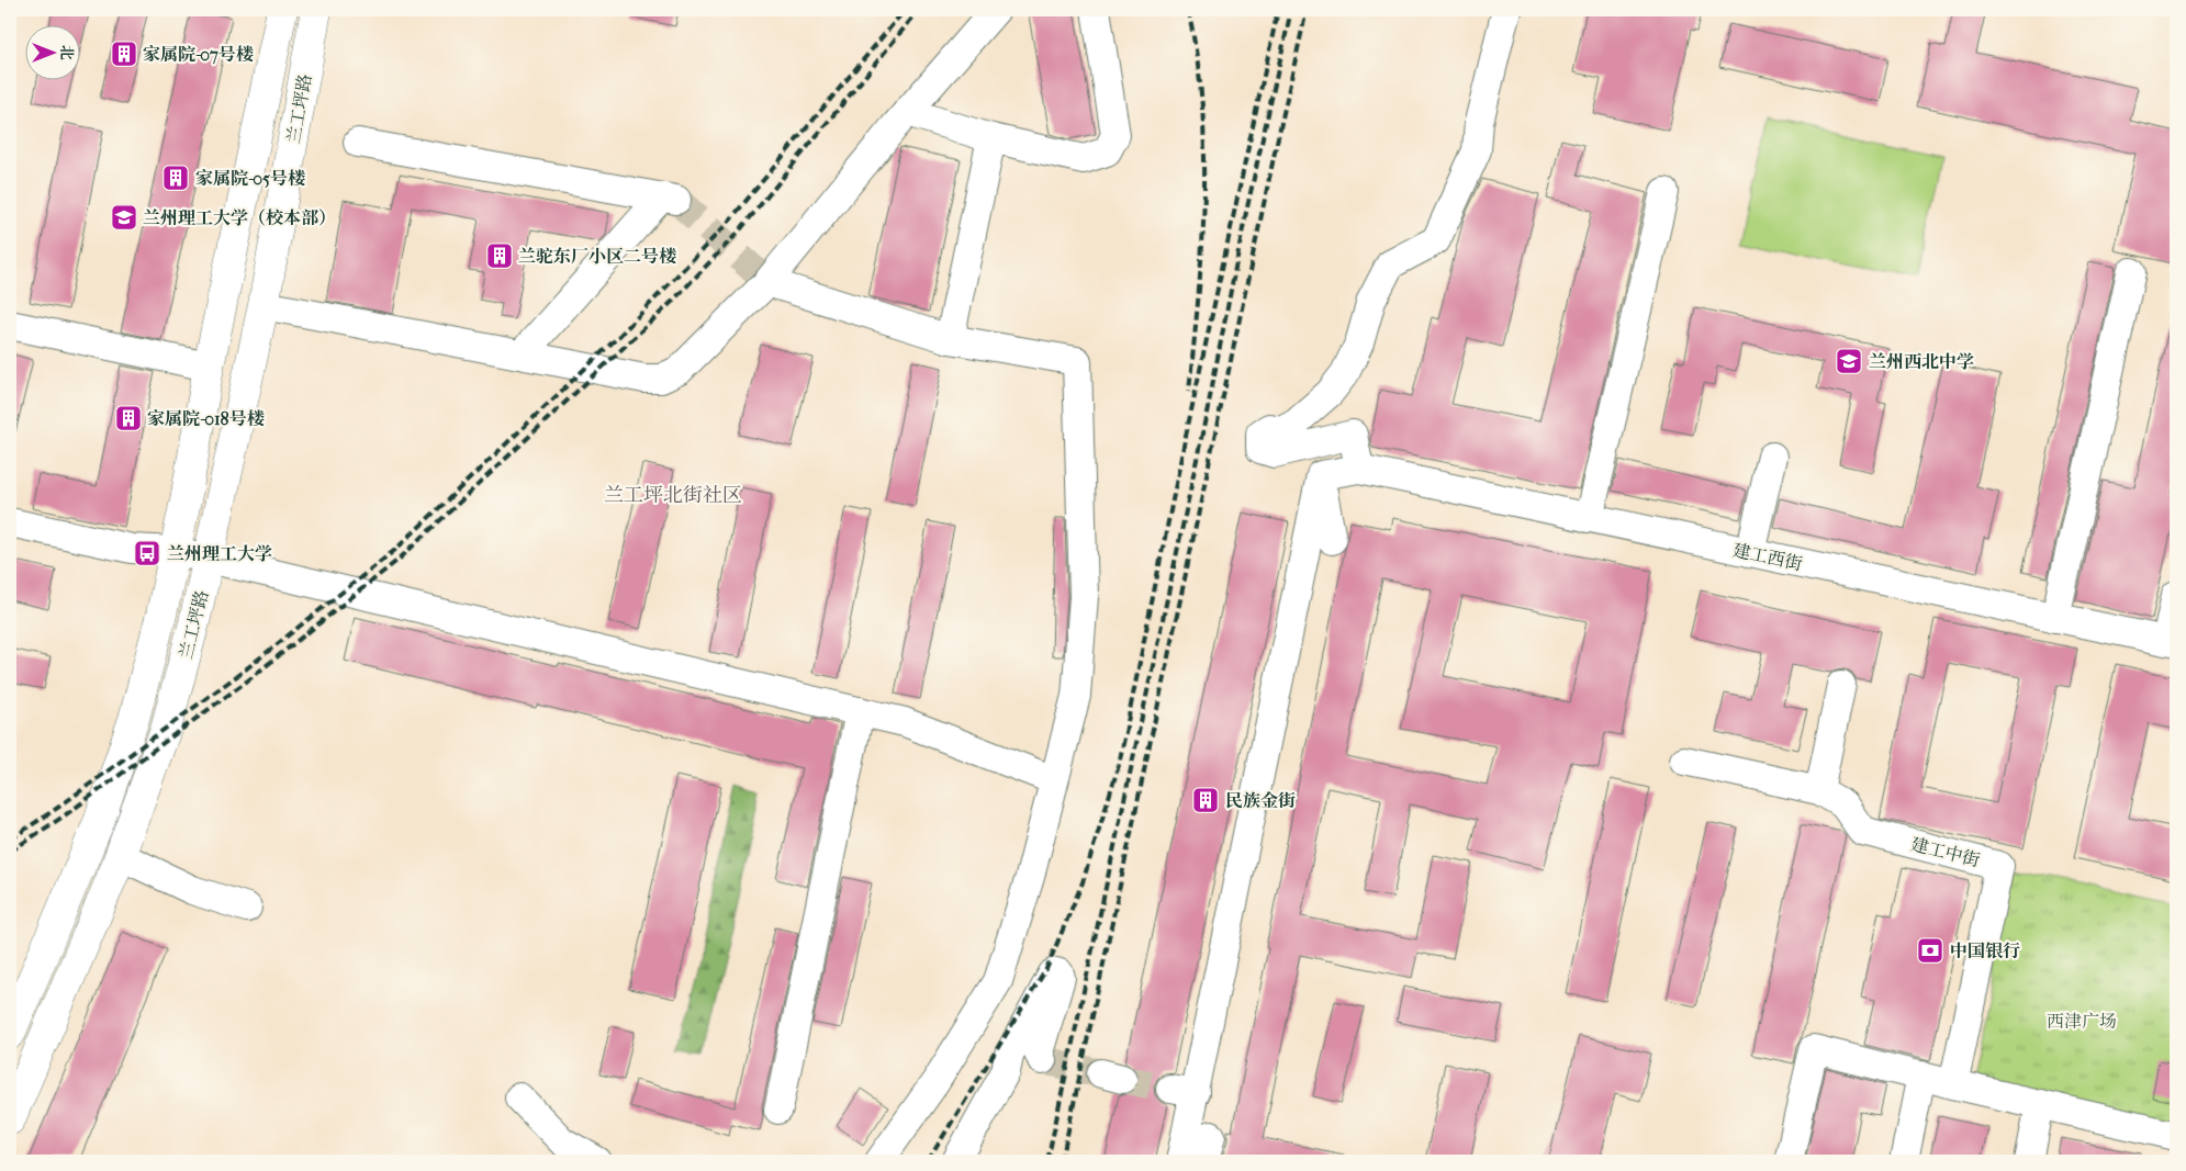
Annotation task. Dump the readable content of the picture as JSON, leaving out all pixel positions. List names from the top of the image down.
{
  "streets": {
    "highway": ["兰工坪路"],
    "street": ["建工西街", "建工中街"]
  },
  "districts": ["兰工坪北街社区"],
  "parks": ["西津广场"],
  "places": {
    "building": [
      "家属院-07号楼",
      "家属院-05号楼",
      "兰驼东厂小区二号楼",
      "家属院-018号楼",
      "民族金街"
    ],
    "school or university": ["兰州理工大学（校本部）", "兰州西北中学"],
    "bus stop": ["兰州理工大学"],
    "bank": ["中国银行"]
  },
  "north": "right"
}
